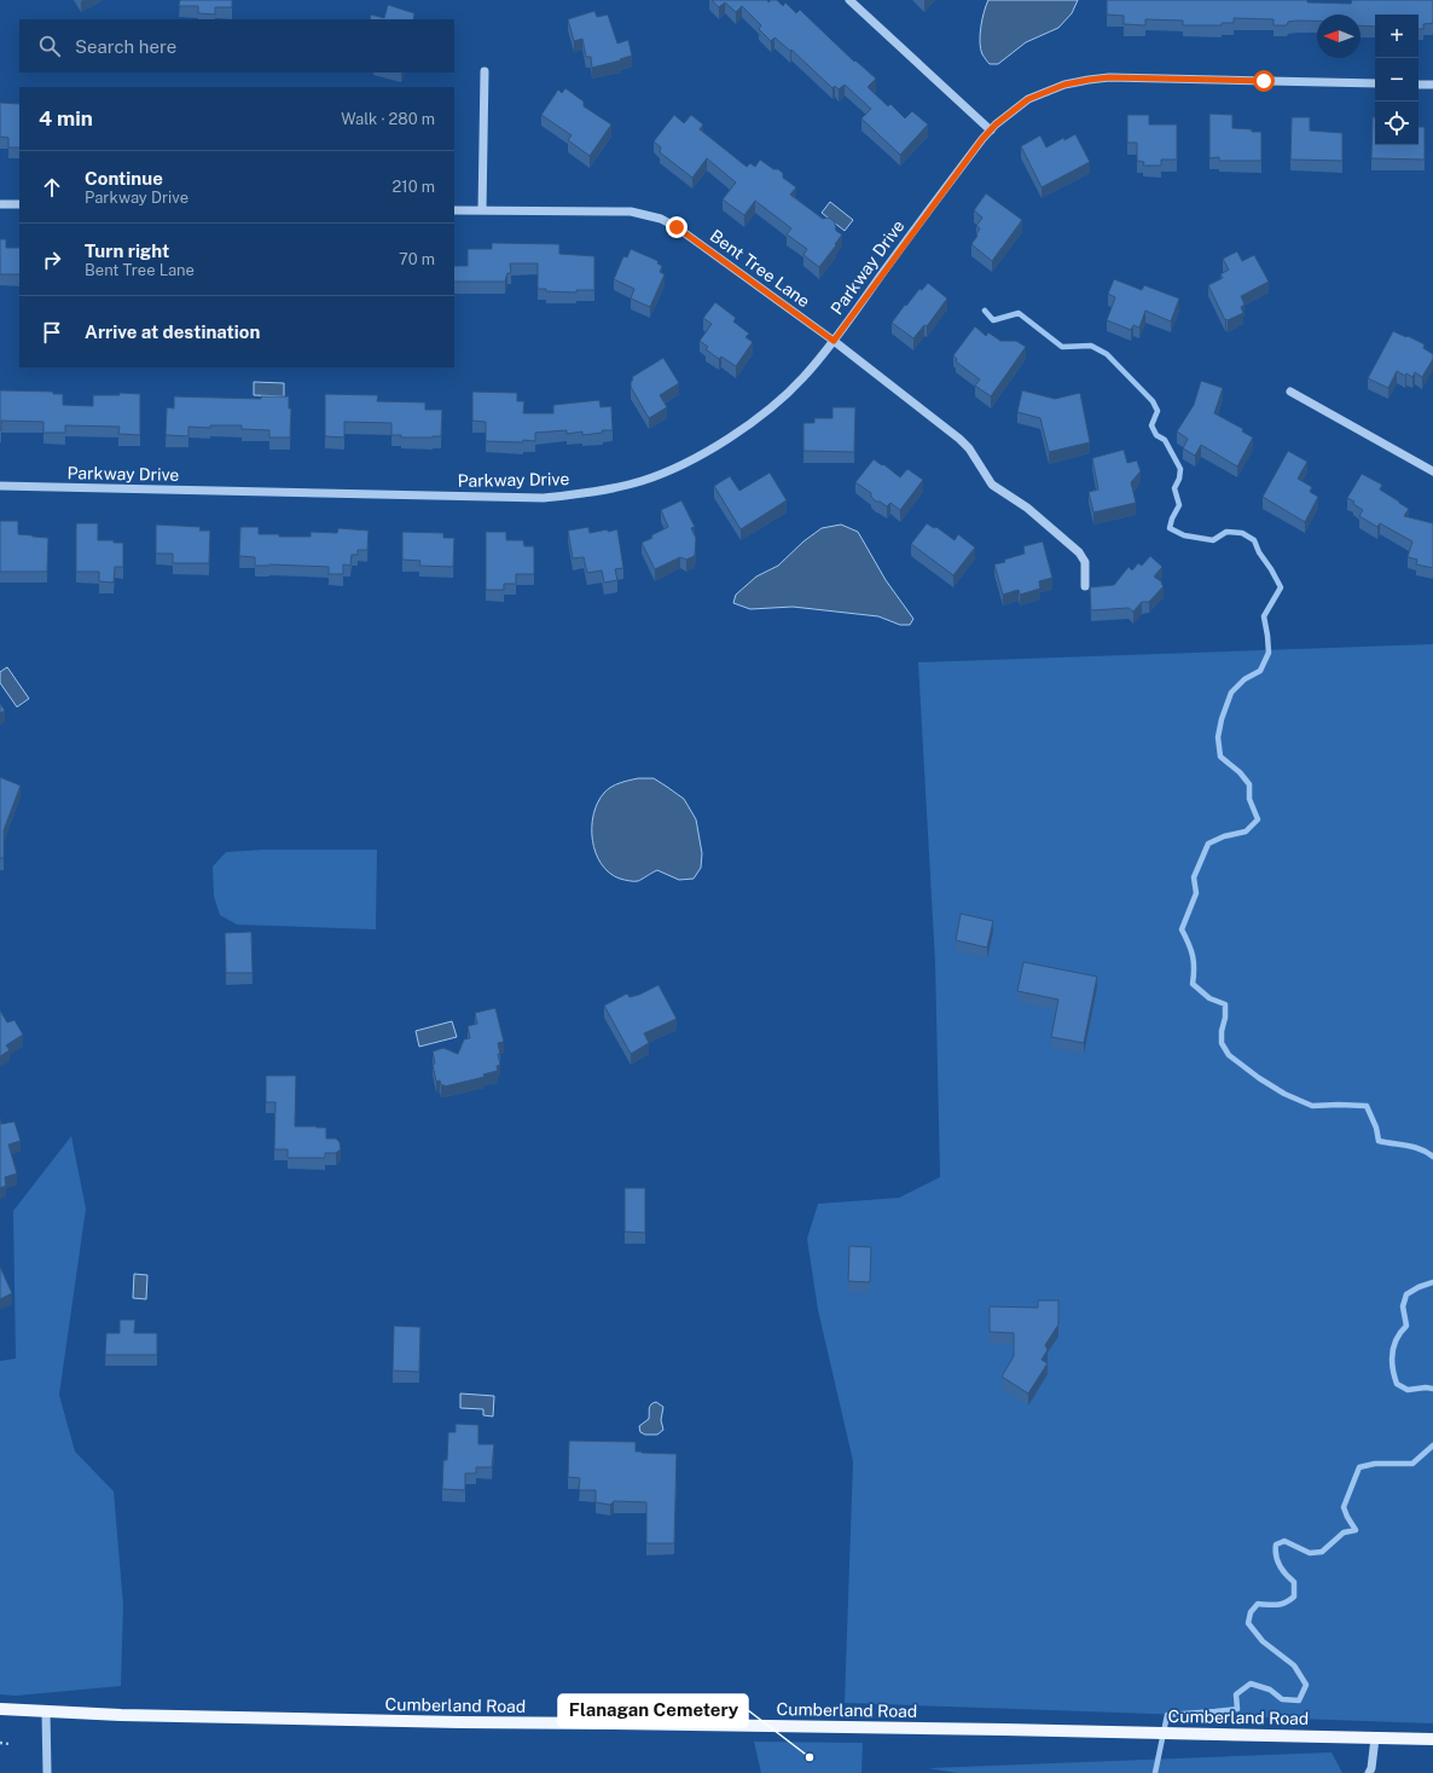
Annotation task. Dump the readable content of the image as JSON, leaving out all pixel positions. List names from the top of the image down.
{
  "streets": {
    "main road": ["Cumberland Road"],
    "street": ["Parkway Drive", "Bent Tree Lane"]
  },
  "crossings": [
    ["Parkway Drive", "Bent Tree Lane"]
  ],
  "places": ["Flanagan Cemetery"],
  "north": "left",
  "page": {
    "map_buttons": ["+", "−"],
    "search": "Search here",
    "heading": ["4 min", "Walk · 280 m"],
    "list": [
      ["Continue", "Parkway Drive", "210 m"],
      ["Turn right", "Bent Tree Lane", "70 m"],
      "Arrive at destination"
    ]
  }
}
